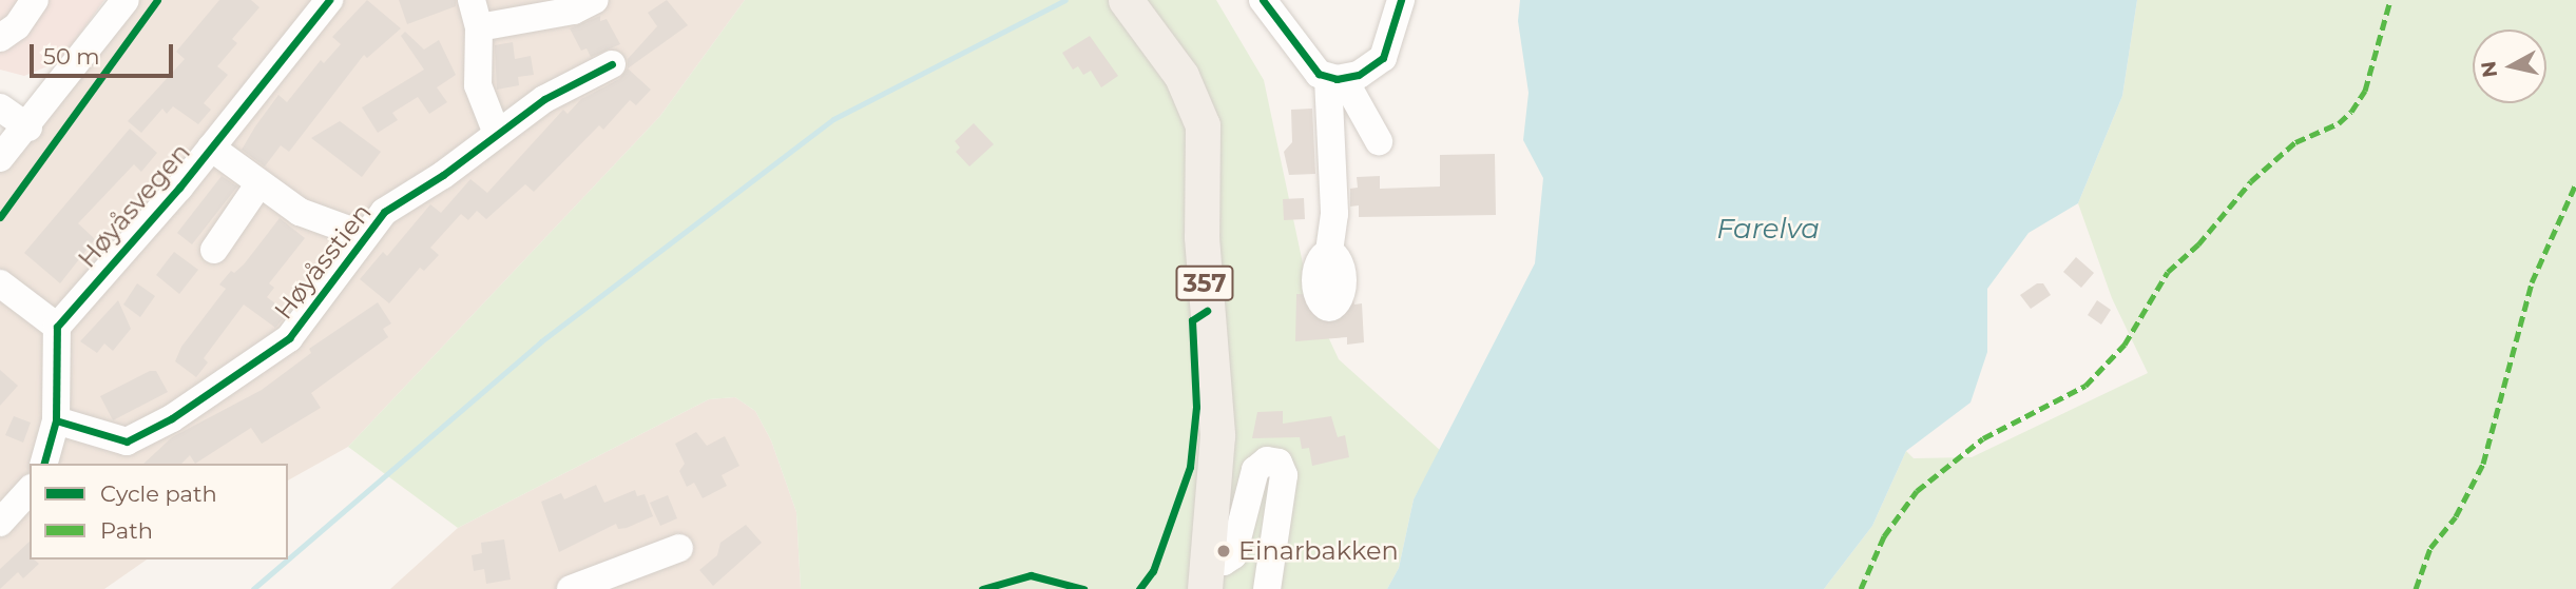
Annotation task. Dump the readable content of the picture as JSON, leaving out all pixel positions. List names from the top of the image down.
{
  "streets": {
    "main road": ["357"],
    "street": ["Høyåsvegen", "Høyåsstien"]
  },
  "water": ["Farelva"],
  "places": ["Einarbakken"],
  "legend": ["Cycle path", "Path"],
  "scale_bar": "50 m",
  "north": "left"
}
